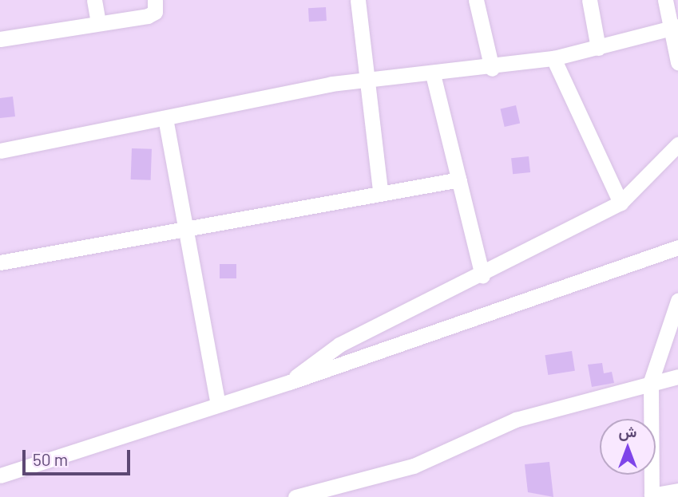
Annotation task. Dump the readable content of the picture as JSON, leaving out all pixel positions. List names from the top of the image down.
{
  "scale_bar": "50 m",
  "north": "top"
}
